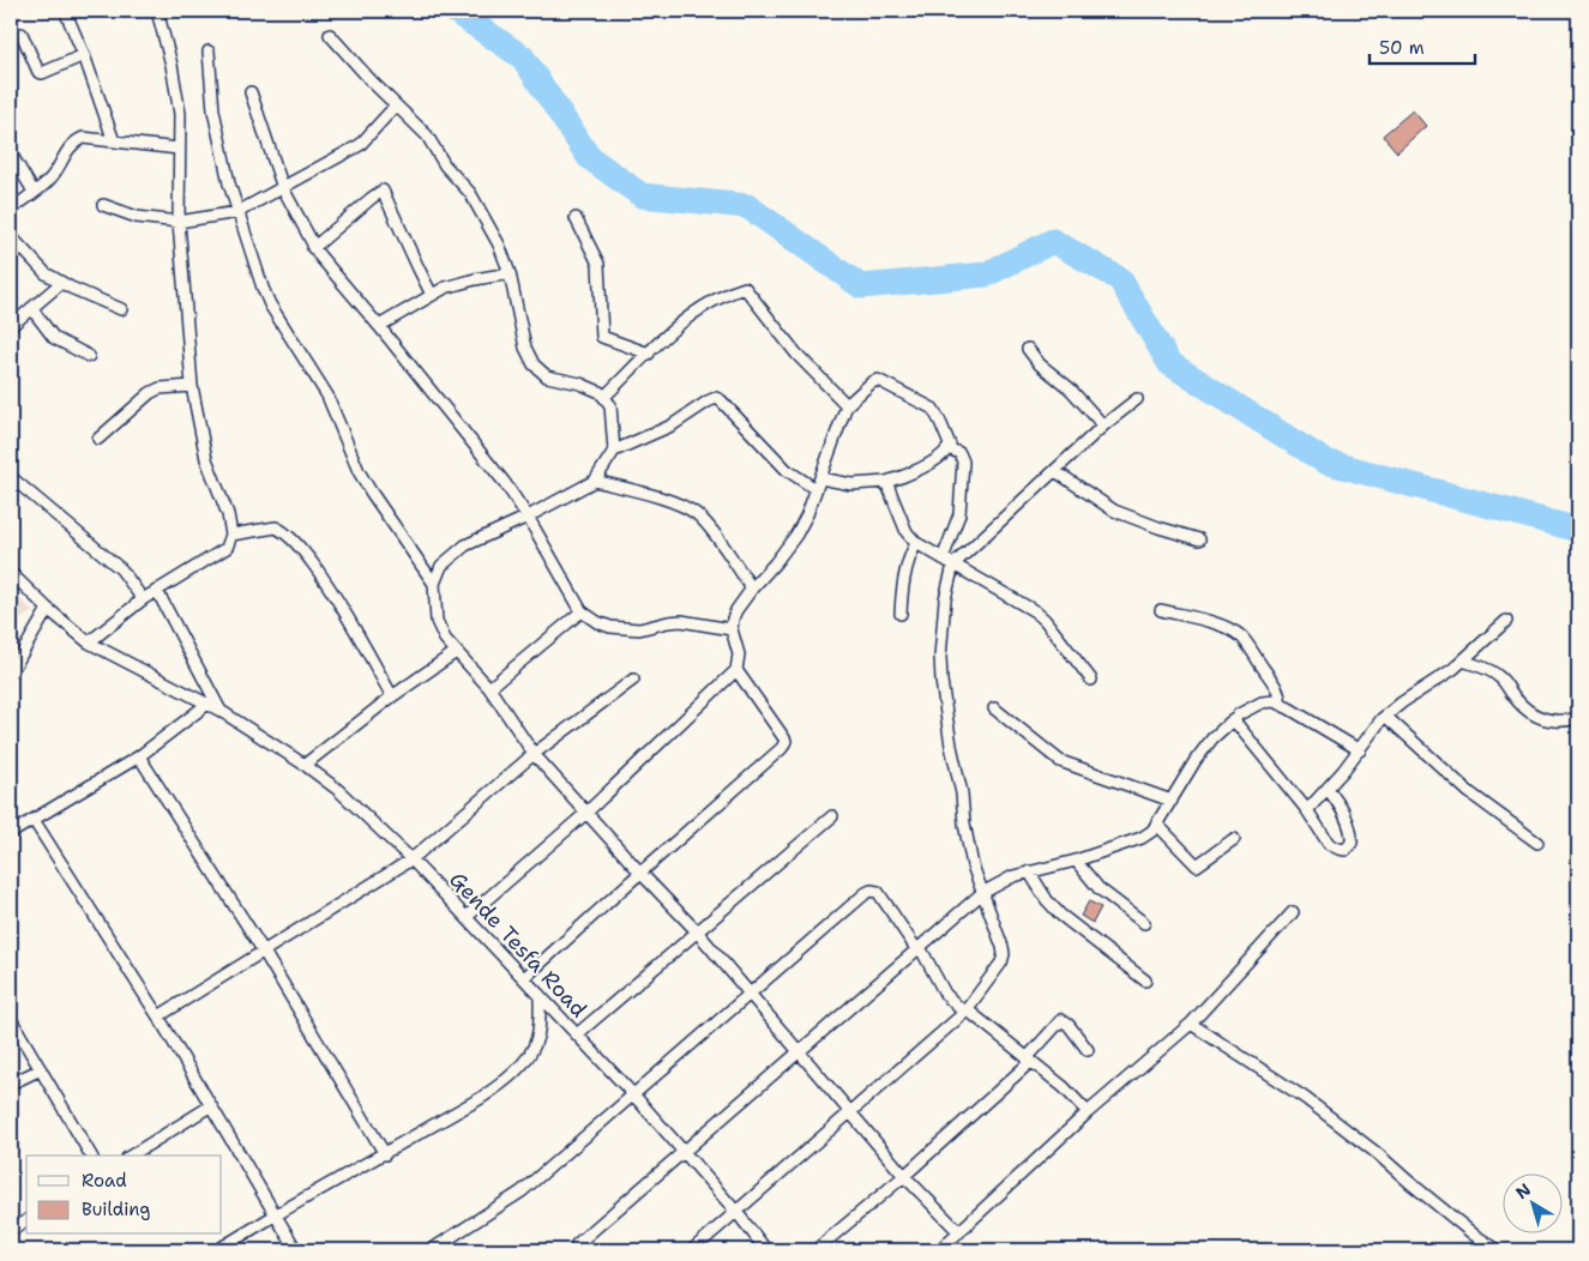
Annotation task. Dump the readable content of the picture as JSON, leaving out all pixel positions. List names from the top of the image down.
{
  "streets": {
    "street": ["Gende Tesfa Road"]
  },
  "legend": ["Road", "Building"],
  "scale_bar": "50 m",
  "north": "top left"
}
